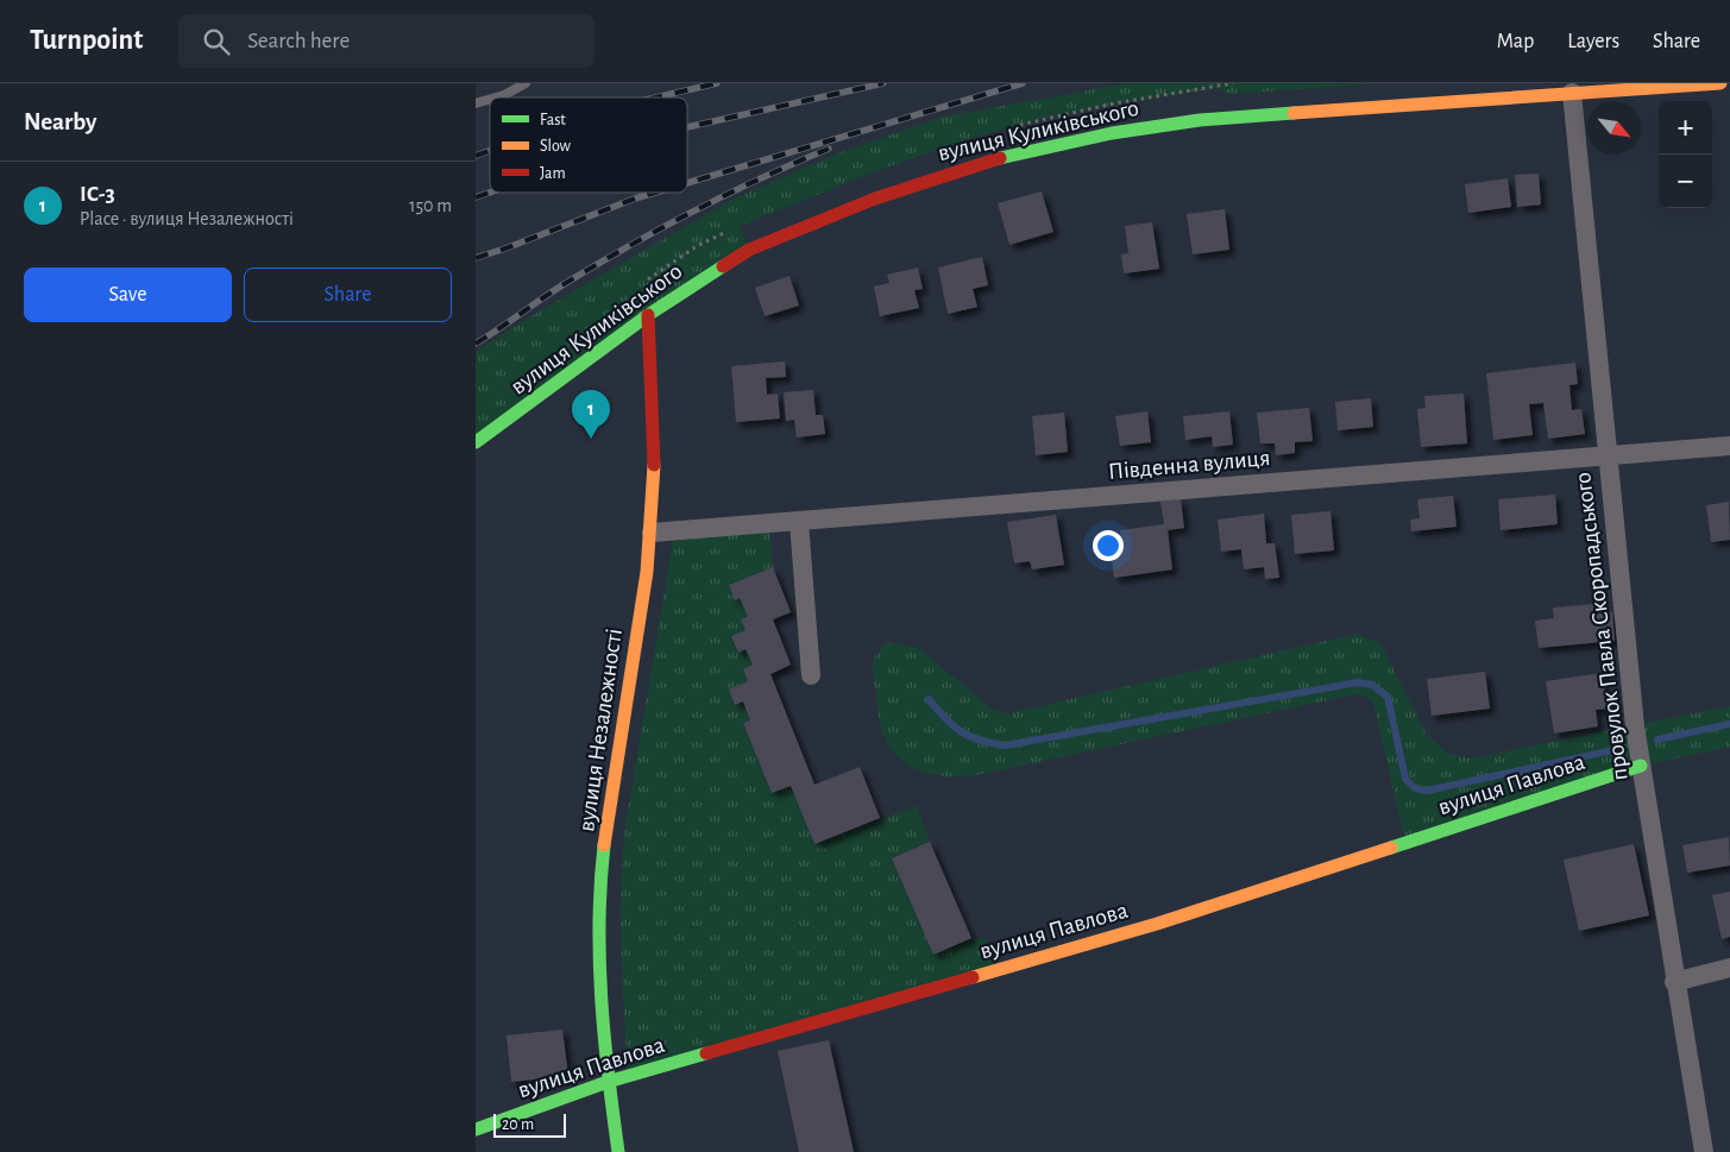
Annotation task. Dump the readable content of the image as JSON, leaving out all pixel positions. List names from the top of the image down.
{
  "streets": {
    "street": [
      "вулиця Куликівського",
      "Південна вулиця",
      "провулок Павла Скоропадського",
      "вулиця Незалежності",
      "вулиця Павлова"
    ]
  },
  "crossings": [
    ["вулиця Куликівського", "провулок Павла Скоропадського"],
    ["вулиця Куликівського", "вулиця Незалежності"],
    ["Південна вулиця", "провулок Павла Скоропадського"],
    ["Південна вулиця", "вулиця Незалежності"],
    ["провулок Павла Скоропадського", "вулиця Павлова"],
    ["вулиця Незалежності", "вулиця Павлова"]
  ],
  "legend": ["Fast", "Slow", "Jam"],
  "scale_bar": "20 m",
  "north": "bottom right",
  "page": {
    "header": "Turnpoint",
    "search": "Search here",
    "nav": ["Map", "Layers", "Share"],
    "heading": "Nearby",
    "map_buttons": ["+", "−"],
    "list": [
      {
        "mark": "1",
        "name": "ІС-3",
        "note": "Place · вулиця Незалежності",
        "value": "150 m"
      }
    ],
    "buttons": ["Save", "Share"],
    "pins": "1",
    "scale": "20 m"
  }
}
